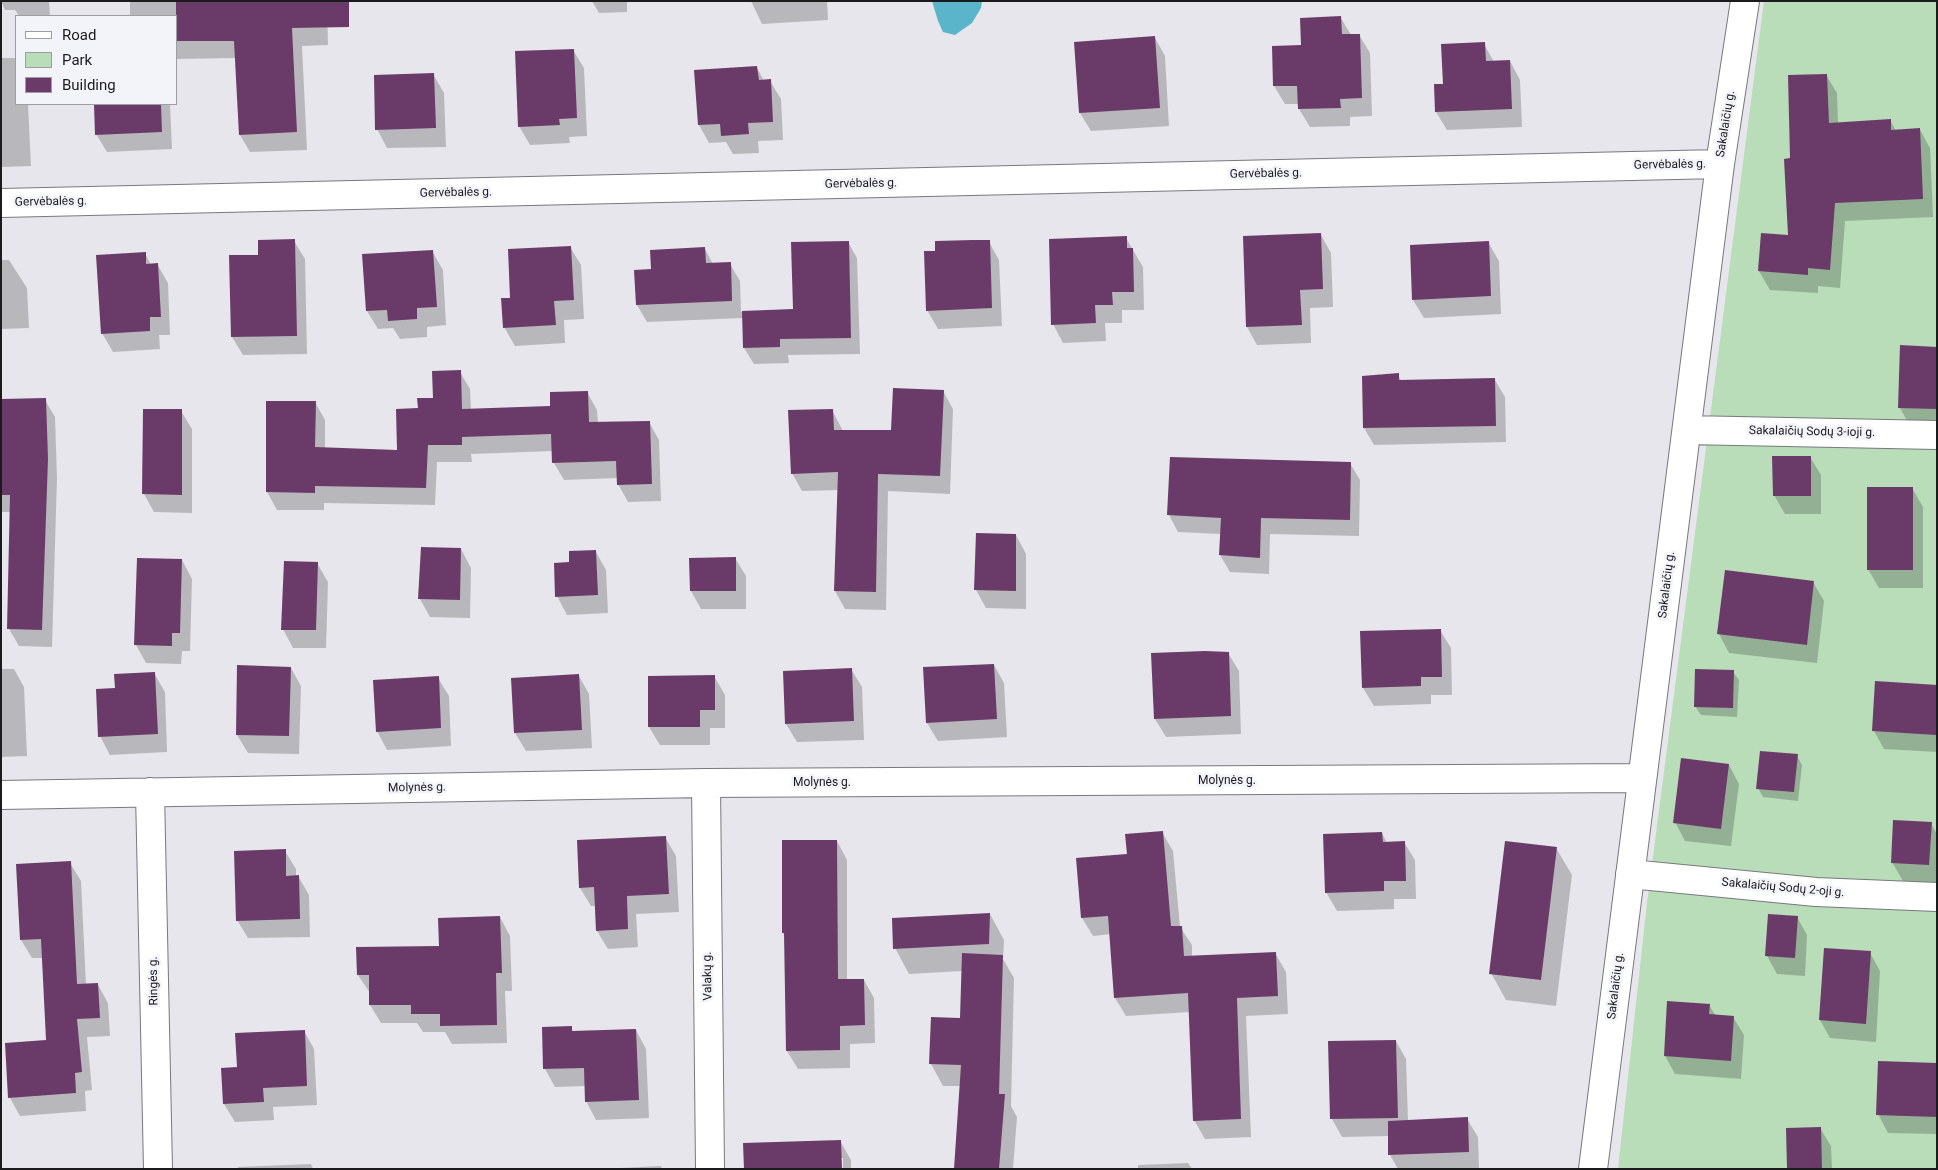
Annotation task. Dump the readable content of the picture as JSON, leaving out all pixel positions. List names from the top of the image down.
{
  "streets": {
    "street": [
      "Sakalaičių g.",
      "Gervėbalės g.",
      "Sakalaičių Sodų 3-ioji g.",
      "Molynės g.",
      "Sakalaičių Sodų 2-oji g.",
      "Valakų g.",
      "Ringės g."
    ]
  },
  "crossings": [
    ["Sakalaičių g.", "Gervėbalės g."],
    ["Sakalaičių g.", "Sakalaičių Sodų 3-ioji g."],
    ["Sakalaičių g.", "Molynės g."],
    ["Sakalaičių g.", "Sakalaičių Sodų 2-oji g."],
    ["Molynės g.", "Valakų g."],
    ["Molynės g.", "Ringės g."]
  ],
  "legend": ["Road", "Park", "Building"]
}
